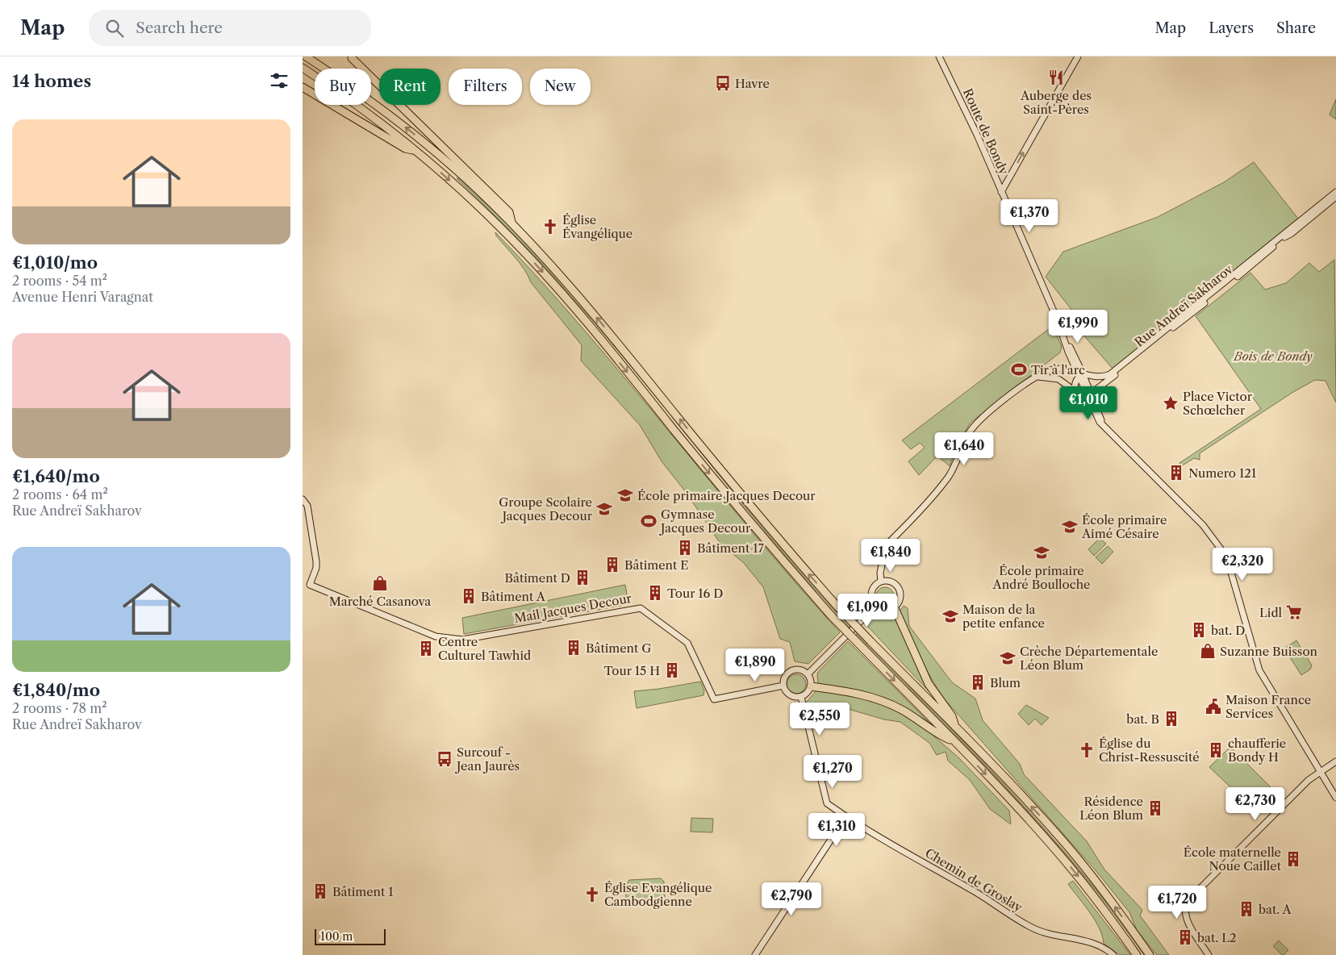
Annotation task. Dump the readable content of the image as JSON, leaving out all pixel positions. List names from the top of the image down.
{
  "streets": {
    "street": [
      "Route de Bondy",
      "Rue Andreï Sakharov",
      "Mail Jacques Decour",
      "Chemin de Groslay"
    ]
  },
  "crossings": [
    ["Route de Bondy", "Rue Andreï Sakharov"],
    ["Mail Jacques Decour", "Chemin de Groslay"]
  ],
  "parks": ["Bois de Bondy"],
  "places": {
    "restaurant": ["Auberge des Saint-Pères"],
    "bus stop": ["Havre", "Surcouf - Jean Jaurès"],
    "church": ["Église Évangélique", "Église du Christ-Ressuscité", "Église Evangélique Cambodgienne"],
    "sports": ["Tir à l'arc", "Gymnase Jacques Decour"],
    "place": ["Place Victor Schœlcher"],
    "building": [
      "Numero 121",
      "Bâtiment 17",
      "Bâtiment E",
      "Bâtiment D",
      "Tour 16 D",
      "Bâtiment A",
      "bat. D",
      "Bâtiment G",
      "Centre Culturel Tawhid",
      "Tour 15 H",
      "Blum",
      "bat. B",
      "chaufferie Bondy H",
      "Résidence Léon Blum",
      "École maternelle Noue Caillet",
      "Bâtiment 1",
      "bat. A",
      "bat. L2"
    ],
    "school or university": [
      "École primaire Jacques Decour",
      "Groupe Scolaire Jacques Decour",
      "École primaire Aimé Césaire",
      "École primaire André Boulloche",
      "Maison de la petite enfance",
      "Crèche Départementale Léon Blum"
    ],
    "shop": ["Marché Casanova", "Suzanne Buisson"],
    "supermarket": ["Lidl"],
    "public building": ["Maison France Services"]
  },
  "scale_bar": "100 m",
  "page": {
    "header": "Map",
    "search": "Search here",
    "nav": ["Map", "Layers", "Share"],
    "heading": "14 homes",
    "chip": [
      "Buy",
      "Rent",
      "Filters",
      "New"
    ],
    "list": [
      {
        "name": "€1,010/mo",
        "note": "2 rooms · 54 m² · Avenue Henri Varagnat"
      },
      {
        "name": "€1,640/mo",
        "note": "2 rooms · 64 m² · Rue Andreï Sakharov"
      },
      {
        "name": "€1,840/mo",
        "note": "2 rooms · 78 m² · Rue Andreï Sakharov"
      }
    ],
    "price": [
      "€1,370",
      "€1,990",
      "€1,010",
      "€1,640",
      "€1,840",
      "€2,320",
      "€1,090",
      "€1,890",
      "€2,550",
      "€1,270",
      "€2,730",
      "€1,310",
      "€2,790",
      "€1,720"
    ],
    "scale": "100 m"
  }
}
